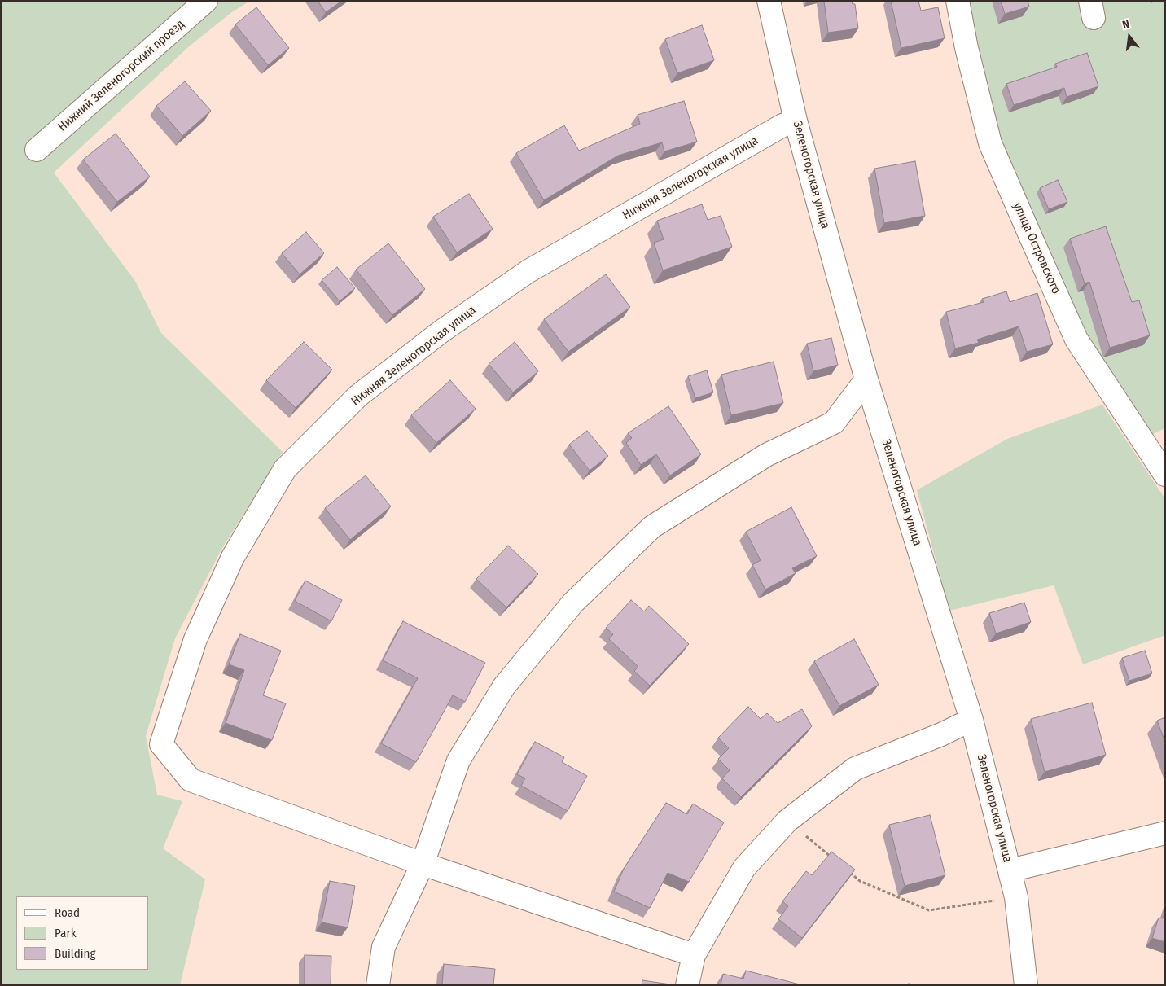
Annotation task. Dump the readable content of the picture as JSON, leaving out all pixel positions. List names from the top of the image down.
{
  "streets": {
    "street": [
      "Нижний Зеленогорский проезд",
      "Зеленогорская улица",
      "Нижняя Зеленогорская улица",
      "улица Островского"
    ]
  },
  "crossings": [
    ["Зеленогорская улица", "Нижняя Зеленогорская улица"]
  ],
  "legend": ["Road", "Park", "Building"],
  "north": "top"
}
